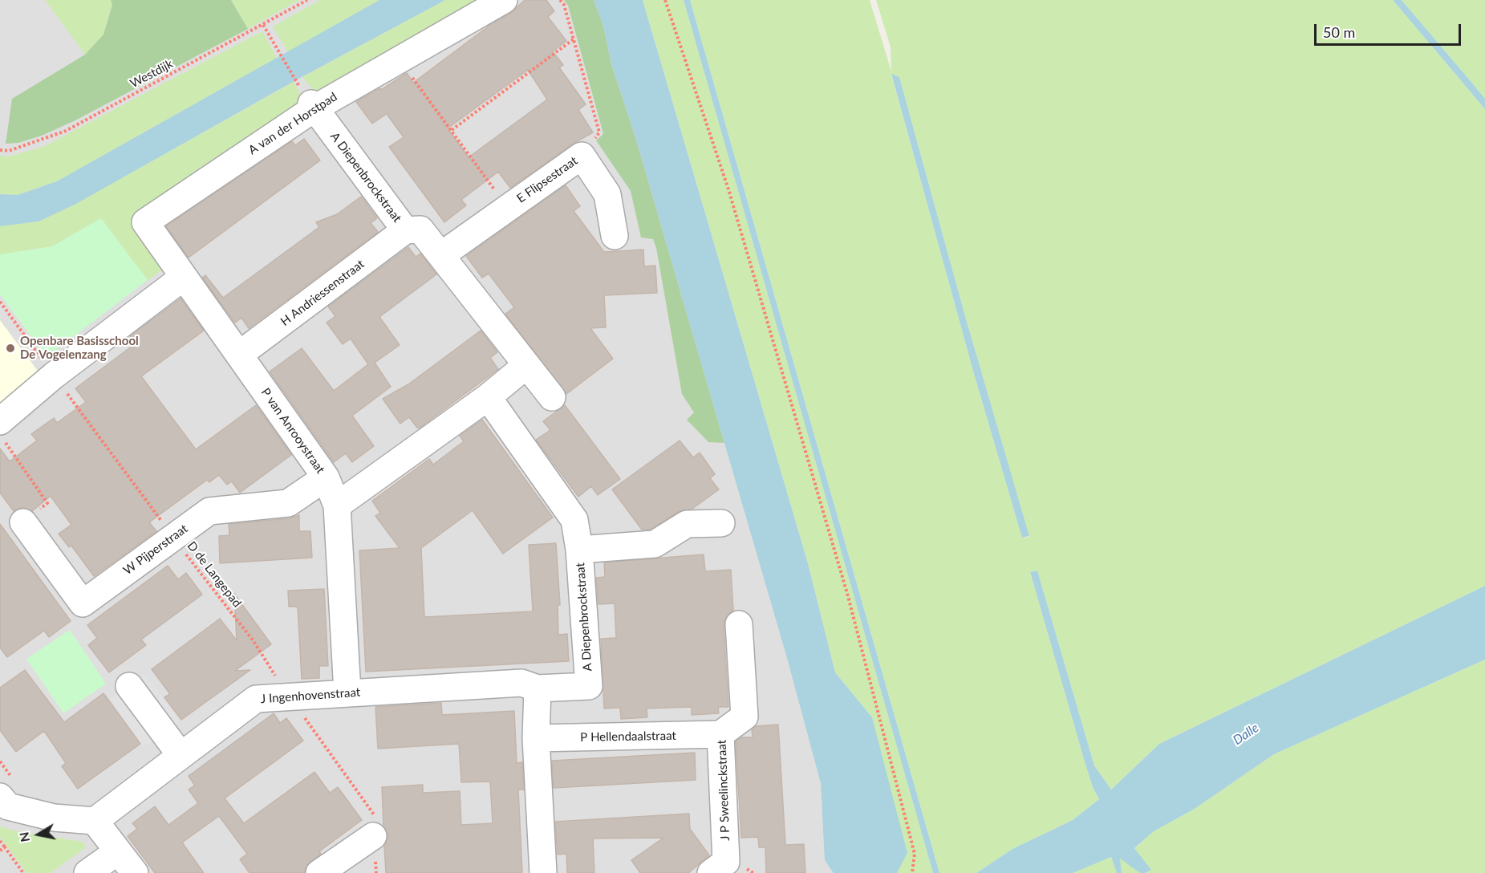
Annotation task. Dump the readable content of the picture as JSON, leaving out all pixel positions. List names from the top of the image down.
{
  "streets": {
    "street": [
      "A van der Horstpad",
      "A Diepenbrockstraat",
      "E Flipsestraat",
      "H Andriessenstraat",
      "P van Anrooystraat",
      "W Pijperstraat",
      "J Ingenhovenstraat",
      "P Hellendaalstraat",
      "J P Sweelinckstraat"
    ],
    "path": ["Westdijk", "D de Langepad"]
  },
  "crossings": [
    ["A van der Horstpad", "A Diepenbrockstraat"],
    ["A van der Horstpad", "P van Anrooystraat"],
    ["A Diepenbrockstraat", "E Flipsestraat"],
    ["A Diepenbrockstraat", "H Andriessenstraat"],
    ["A Diepenbrockstraat", "J Ingenhovenstraat"],
    ["H Andriessenstraat", "P van Anrooystraat"],
    ["P van Anrooystraat", "W Pijperstraat"],
    ["P van Anrooystraat", "J Ingenhovenstraat"],
    ["W Pijperstraat", "D de Langepad"],
    ["D de Langepad", "J Ingenhovenstraat"],
    ["P Hellendaalstraat", "J P Sweelinckstraat"]
  ],
  "water": ["Dalle"],
  "places": ["Openbare Basisschool De Vogelenzang"],
  "scale_bar": "50 m",
  "north": "left"
}
